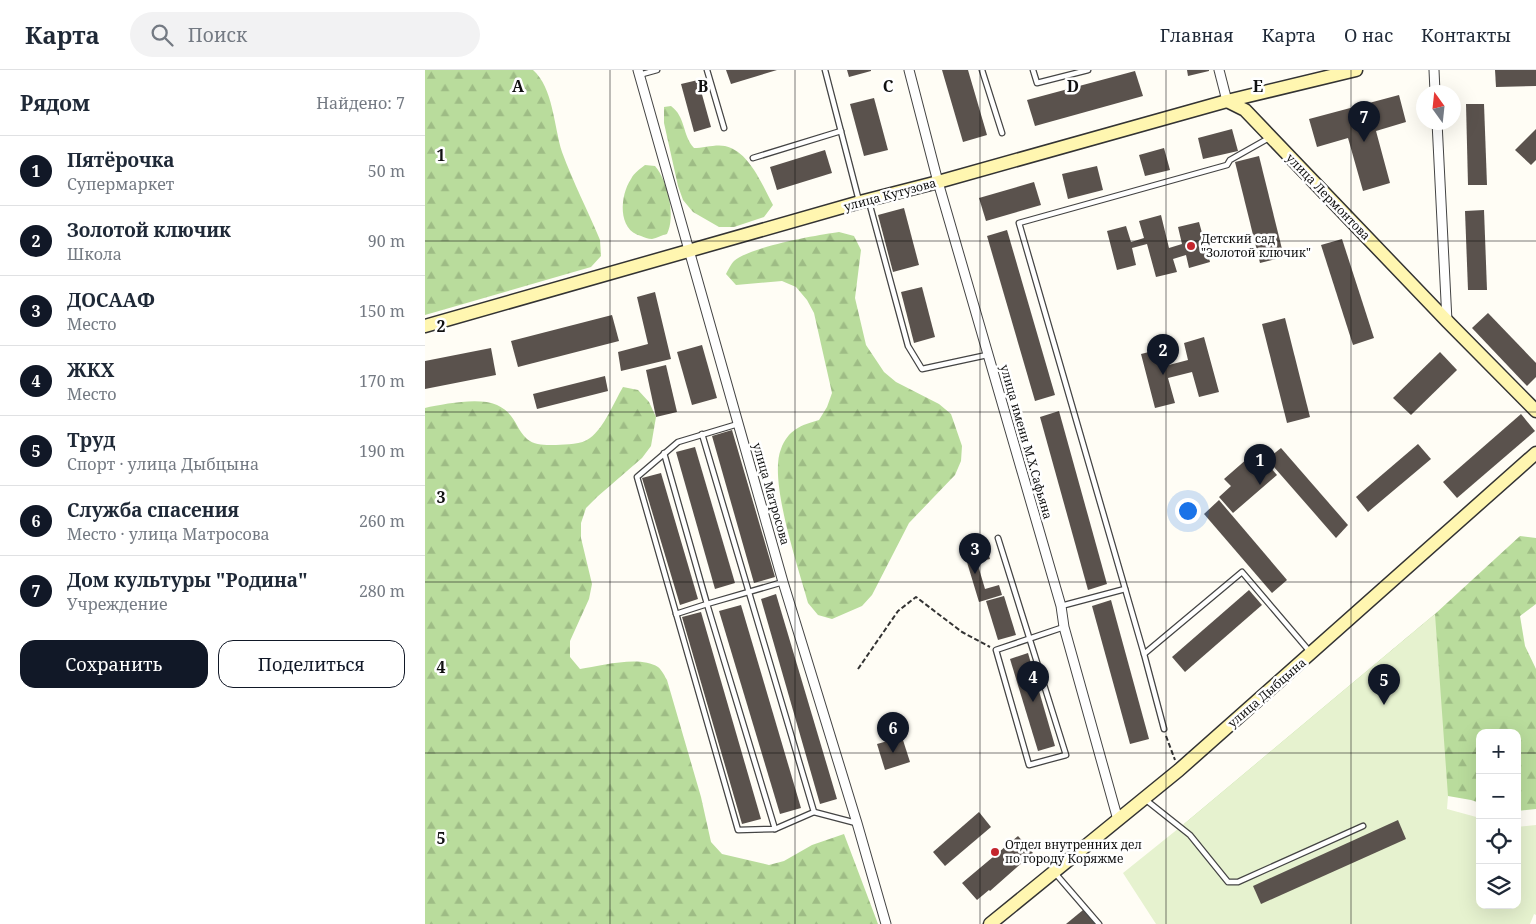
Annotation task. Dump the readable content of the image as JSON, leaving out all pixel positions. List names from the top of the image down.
{
  "streets": {
    "street": [
      "улица Кутузова",
      "улица Лермонтова",
      "улица имени М.Х.Сафьяна",
      "улица Матросова",
      "улица Дыбцына"
    ]
  },
  "crossings": [
    ["улица Кутузова", "улица Лермонтова"],
    ["улица Кутузова", "улица имени М.Х.Сафьяна"],
    ["улица Кутузова", "улица Матросова"],
    ["улица имени М.Х.Сафьяна", "улица Дыбцына"]
  ],
  "places": ["Детский сад \"Золотой ключик\"", "Отдел внутренних дел по городу Коряжме"],
  "north": "top",
  "page": {
    "header": "Карта",
    "search": "Поиск",
    "nav": [
      "Главная",
      "Карта",
      "О нас",
      "Контакты"
    ],
    "heading": ["Рядом", "Найдено: 7"],
    "pins": [
      "7",
      "2",
      "1",
      "3",
      "4",
      "5",
      "6"
    ],
    "list": [
      {
        "mark": "1",
        "name": "Пятёрочка",
        "note": "Супермаркет",
        "value": "50 m"
      },
      {
        "mark": "2",
        "name": "Золотой ключик",
        "note": "Школа",
        "value": "90 m"
      },
      {
        "mark": "3",
        "name": "ДОСААФ",
        "note": "Место",
        "value": "150 m"
      },
      {
        "mark": "4",
        "name": "ЖКХ",
        "note": "Место",
        "value": "170 m"
      },
      {
        "mark": "5",
        "name": "Труд",
        "note": "Спорт · улица Дыбцына",
        "value": "190 m"
      },
      {
        "mark": "6",
        "name": "Служба спасения",
        "note": "Место · улица Матросова",
        "value": "260 m"
      },
      {
        "mark": "7",
        "name": "Дом культуры \"Родина\"",
        "note": "Учреждение",
        "value": "280 m"
      }
    ],
    "buttons": ["Сохранить", "Поделиться"],
    "map_buttons": ["+", "−"]
  },
  "grid": {
    "columns": [
      "A",
      "B",
      "C",
      "D",
      "E"
    ],
    "rows": [
      "1",
      "2",
      "3",
      "4",
      "5"
    ]
  }
}
